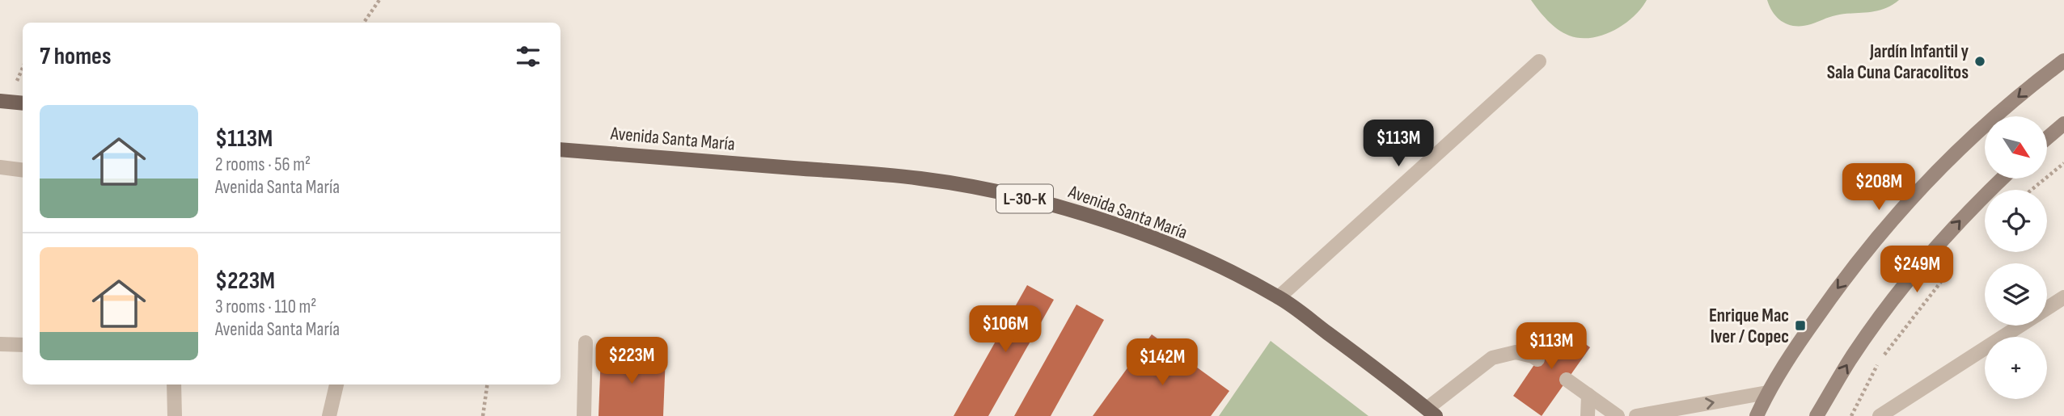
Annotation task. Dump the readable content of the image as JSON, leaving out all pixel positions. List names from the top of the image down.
{
  "streets": {
    "main road": ["Avenida Santa María", "L-30-K"]
  },
  "places": {
    "other": ["Jardín Infantil y Sala Cuna Caracolitos"],
    "transit": ["Enrique Mac Iver / Copec"]
  },
  "north": "bottom right",
  "page": {
    "heading": "7 homes",
    "list": [
      {
        "name": "$113M",
        "note": "2 rooms · 56 m² · Avenida Santa María"
      },
      {
        "name": "$223M",
        "note": "3 rooms · 110 m² · Avenida Santa María"
      }
    ],
    "map_buttons": "+",
    "price": [
      "$113M",
      "$208M",
      "$249M",
      "$106M",
      "$113M",
      "$223M",
      "$142M"
    ]
  }
}
